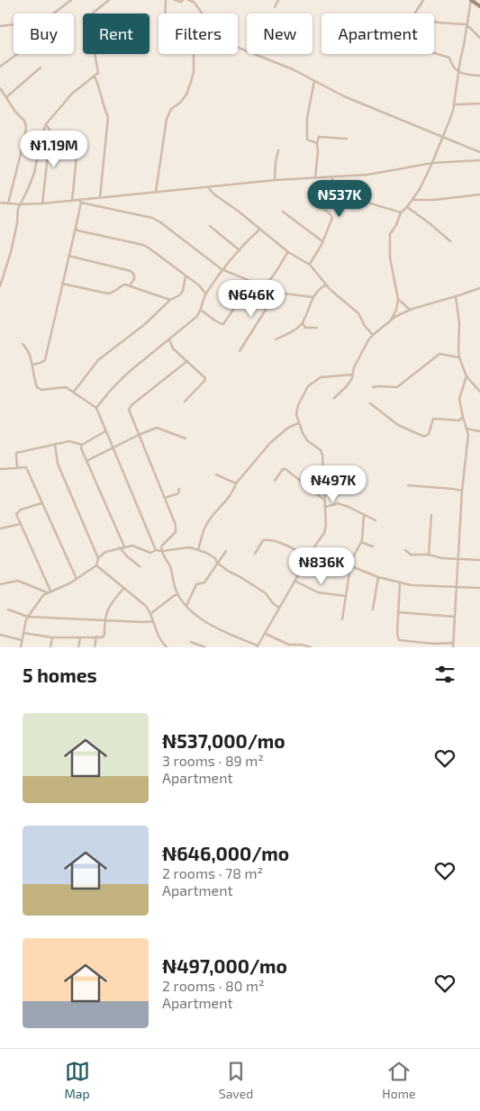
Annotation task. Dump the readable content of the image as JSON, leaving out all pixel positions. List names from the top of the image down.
{
  "page": {
    "chip": [
      "Buy",
      "Rent",
      "Filters",
      "New",
      "Apartment"
    ],
    "price": [
      "₦1.19M",
      "₦537K",
      "₦646K",
      "₦497K",
      "₦836K"
    ],
    "heading": "5 homes",
    "list": [
      {
        "name": "₦537,000/mo",
        "note": "3 rooms · 89 m² · Apartment"
      },
      {
        "name": "₦646,000/mo",
        "note": "2 rooms · 78 m² · Apartment"
      },
      {
        "name": "₦497,000/mo",
        "note": "2 rooms · 80 m² · Apartment"
      }
    ],
    "tabs": ["Map", "Saved", "Home"]
  }
}
